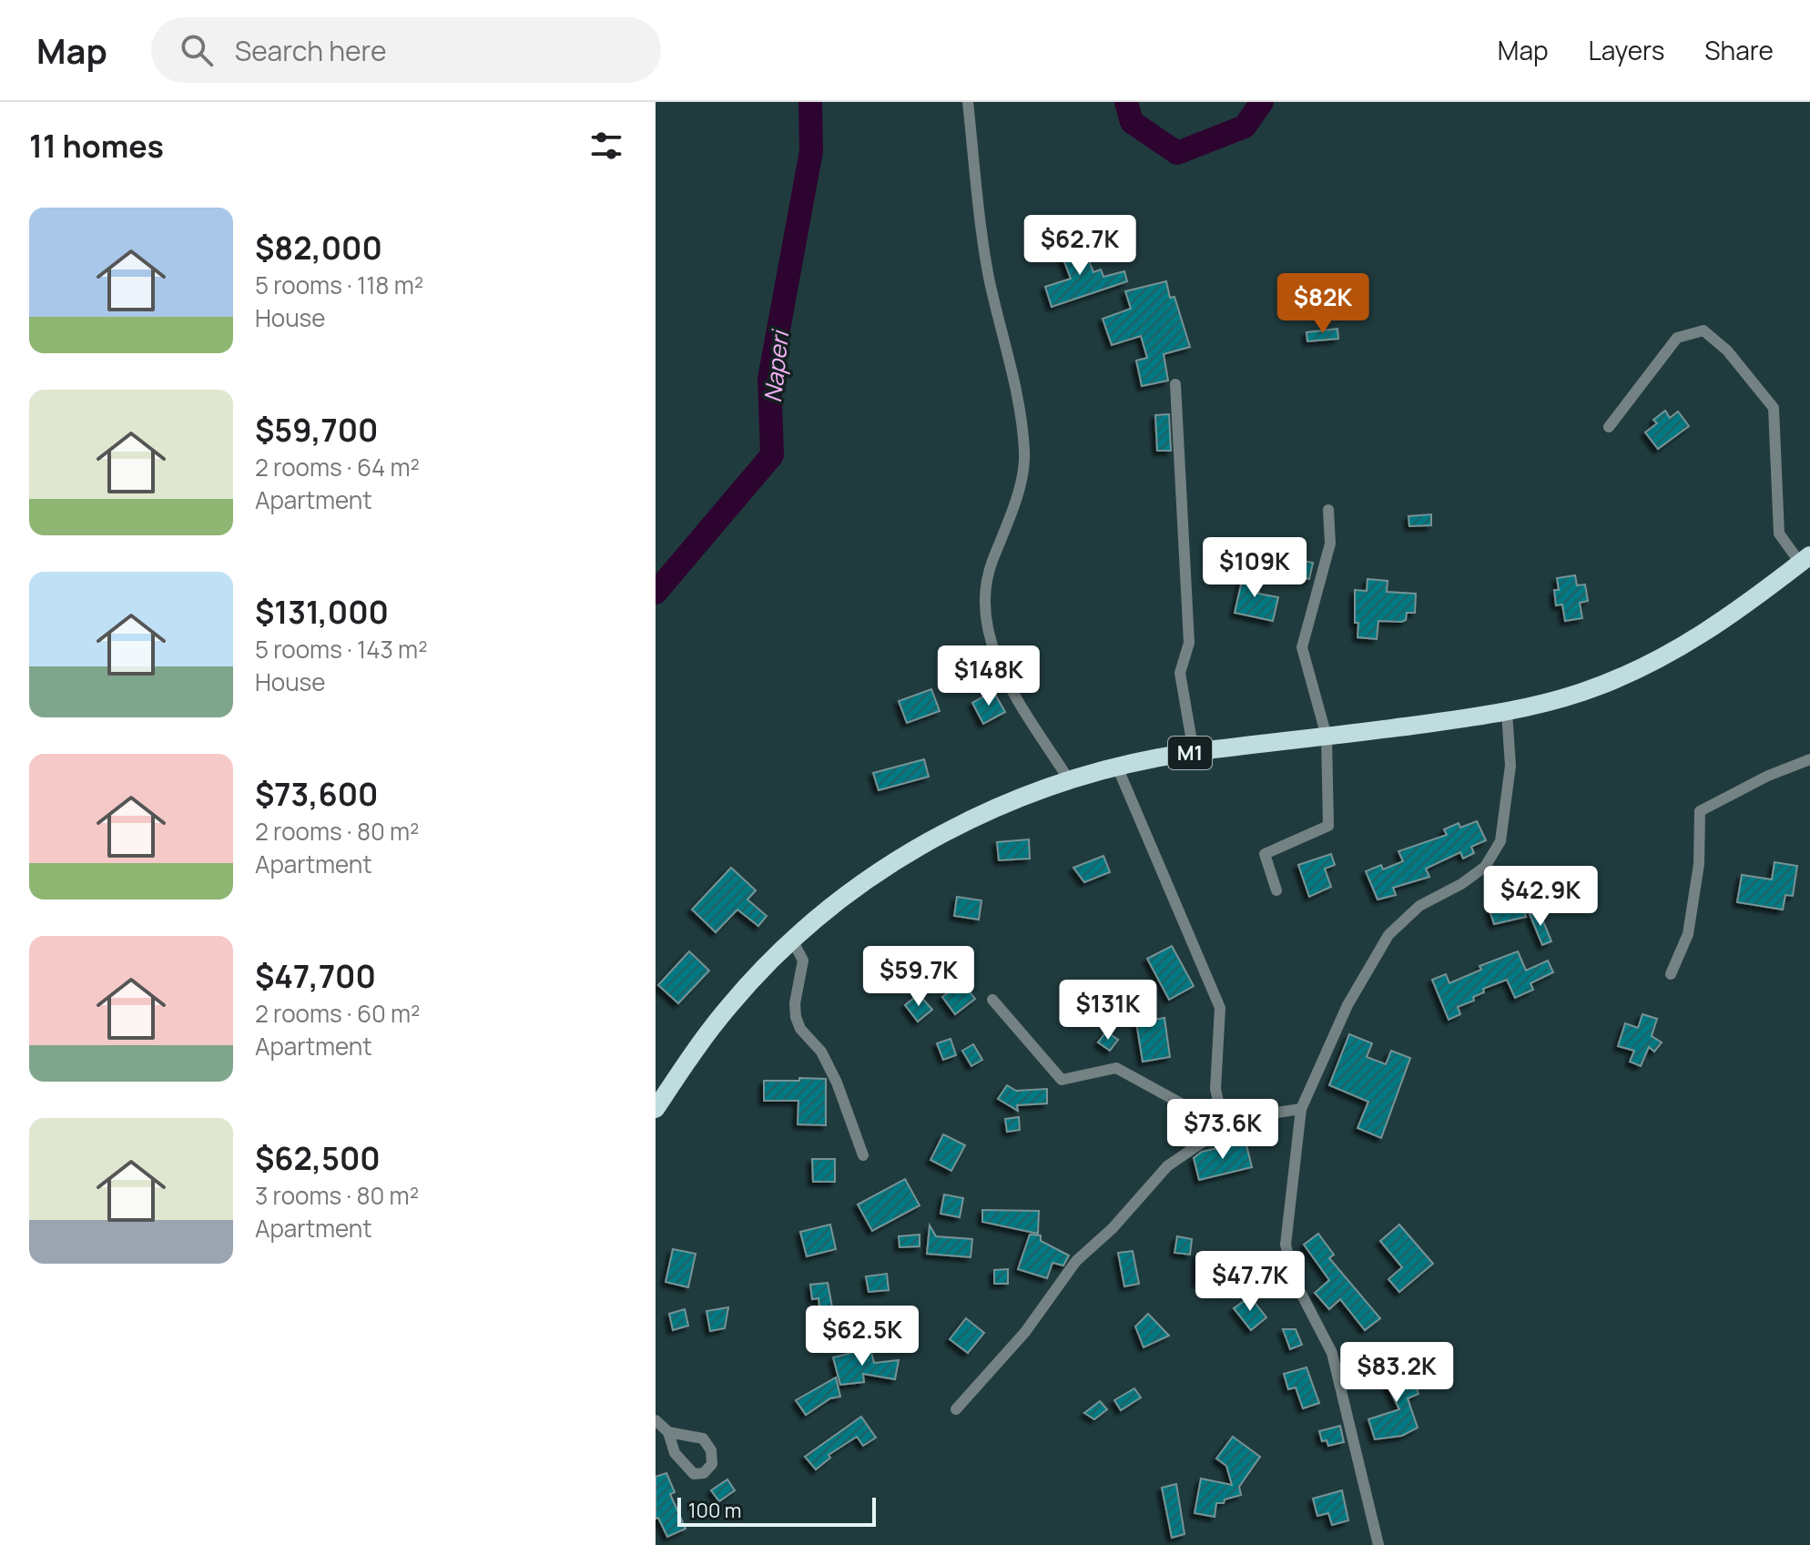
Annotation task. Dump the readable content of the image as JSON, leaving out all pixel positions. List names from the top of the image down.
{
  "streets": {
    "highway": ["M1"]
  },
  "water": ["Naperi"],
  "scale_bar": "100 m",
  "page": {
    "header": "Map",
    "search": "Search here",
    "nav": ["Map", "Layers", "Share"],
    "heading": "11 homes",
    "list": [
      {
        "name": "$82,000",
        "note": "5 rooms · 118 m² · House"
      },
      {
        "name": "$59,700",
        "note": "2 rooms · 64 m² · Apartment"
      },
      {
        "name": "$131,000",
        "note": "5 rooms · 143 m² · House"
      },
      {
        "name": "$73,600",
        "note": "2 rooms · 80 m² · Apartment"
      },
      {
        "name": "$47,700",
        "note": "2 rooms · 60 m² · Apartment"
      },
      {
        "name": "$62,500",
        "note": "3 rooms · 80 m² · Apartment"
      }
    ],
    "price": [
      "$62.7K",
      "$82K",
      "$109K",
      "$148K",
      "$42.9K",
      "$59.7K",
      "$131K",
      "$73.6K",
      "$47.7K",
      "$62.5K",
      "$83.2K"
    ],
    "scale": "100 m"
  }
}
